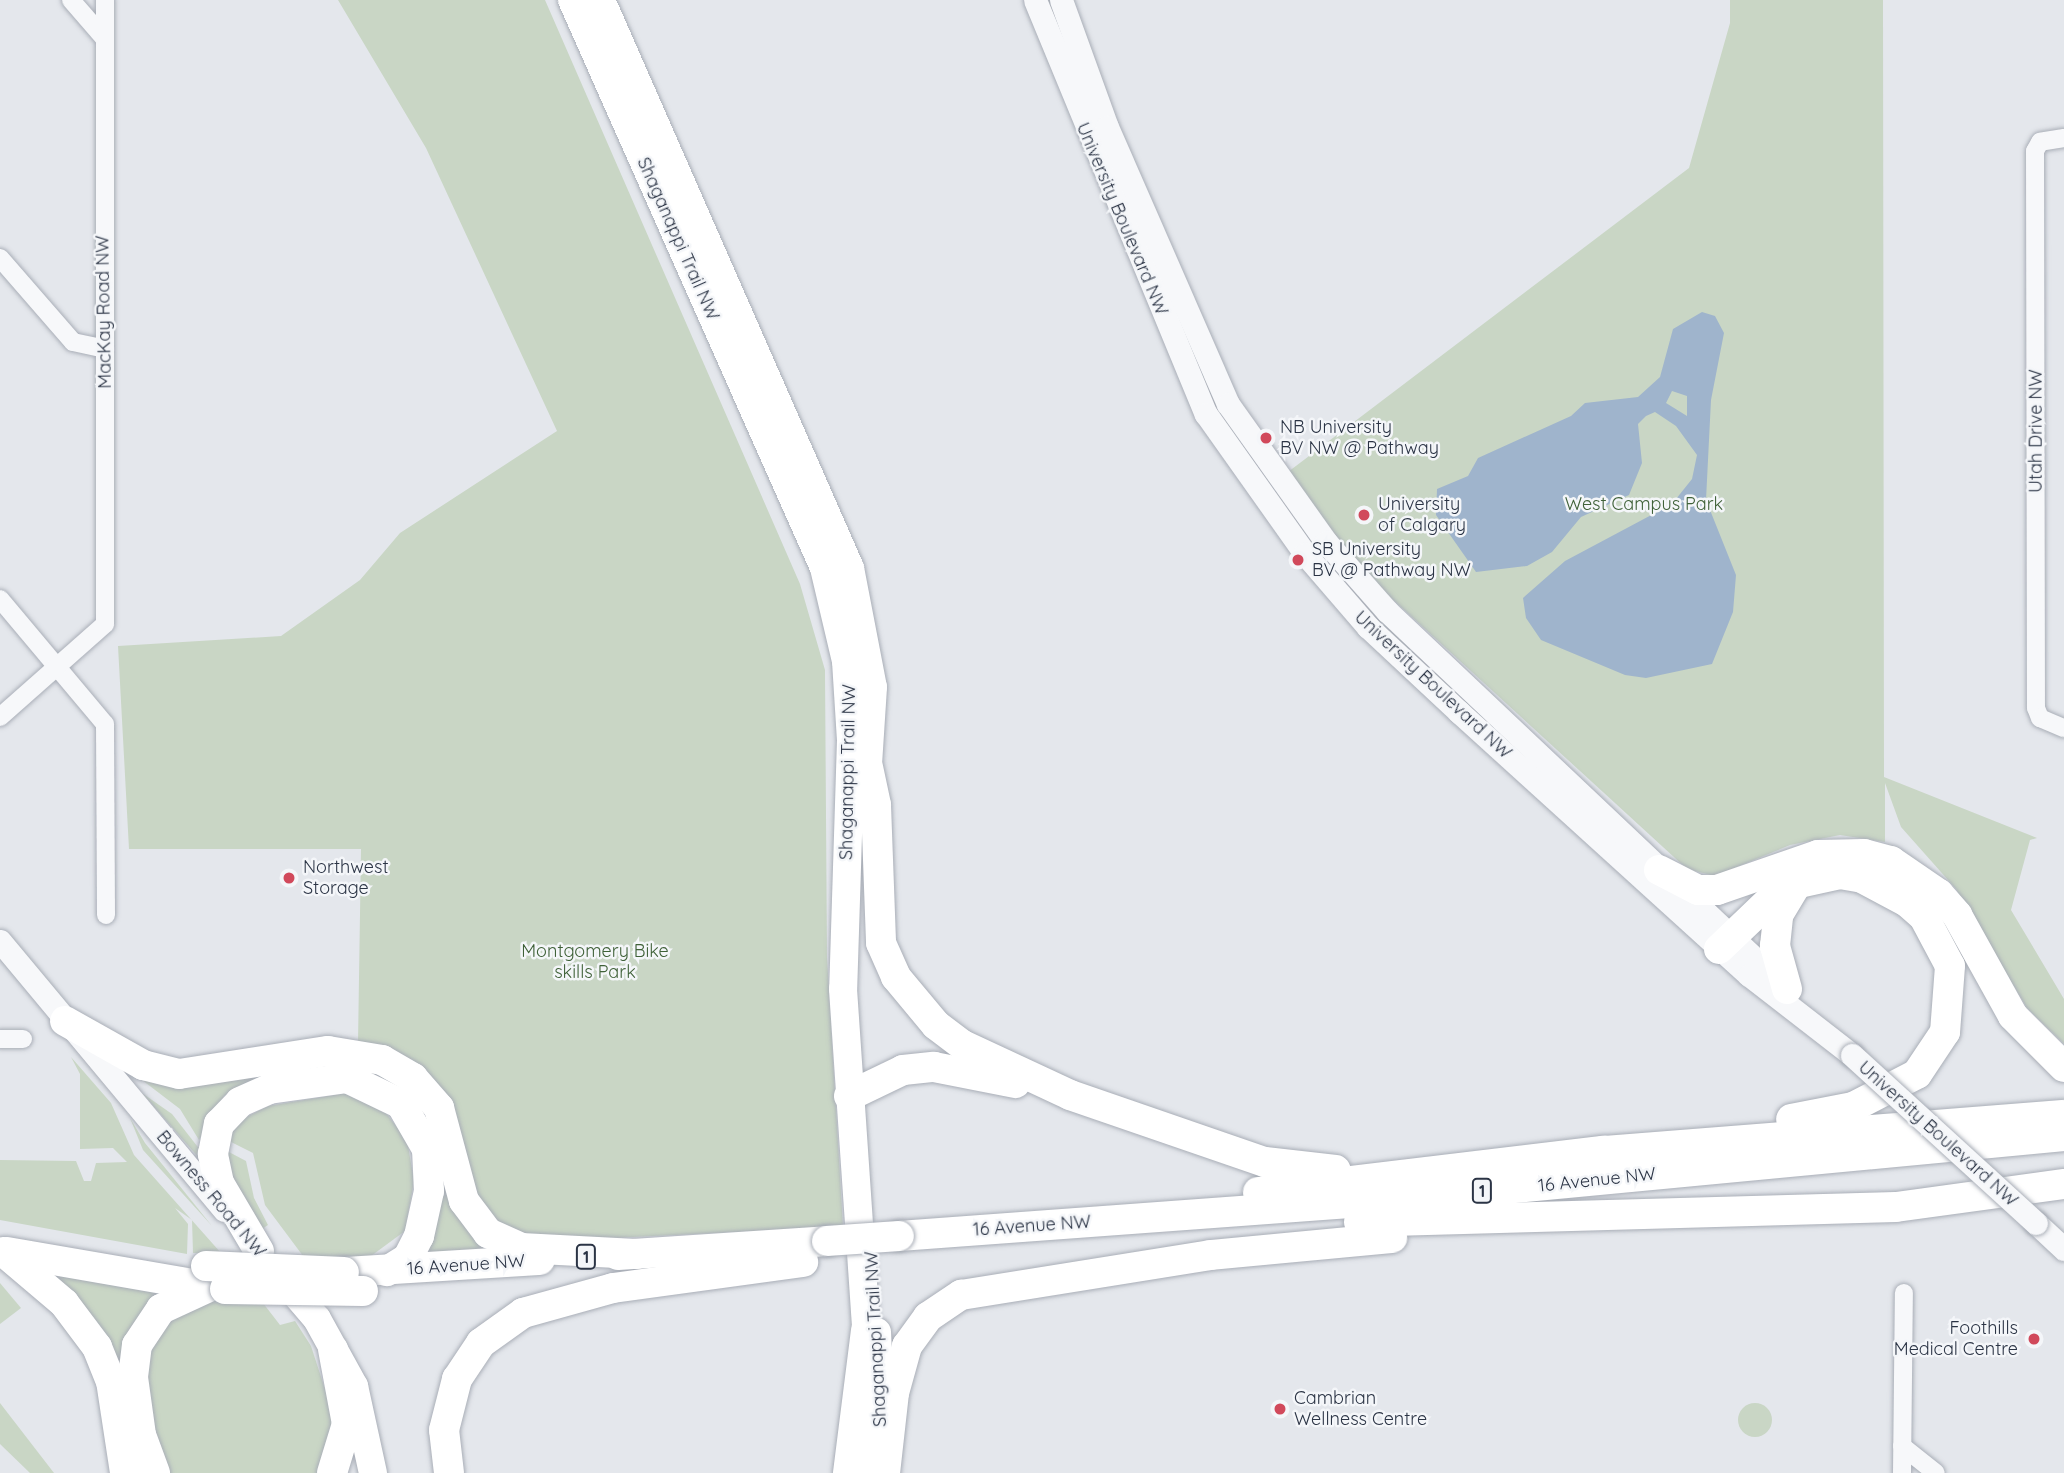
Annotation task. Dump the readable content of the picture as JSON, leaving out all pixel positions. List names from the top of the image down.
{
  "streets": {
    "highway": ["16 Avenue NW", "1"],
    "main road": ["Shaganappi Trail NW", "Bowness Road NW"],
    "street": ["University Boulevard NW", "MacKay Road NW", "Utah Drive NW"]
  },
  "parks": ["West Campus Park", "Montgomery Bike skills Park"],
  "places": [
    "NB University BV NW @ Pathway",
    "University of Calgary",
    "SB University BV @ Pathway NW",
    "Northwest Storage",
    "Foothills Medical Centre",
    "Cambrian Wellness Centre"
  ]
}
